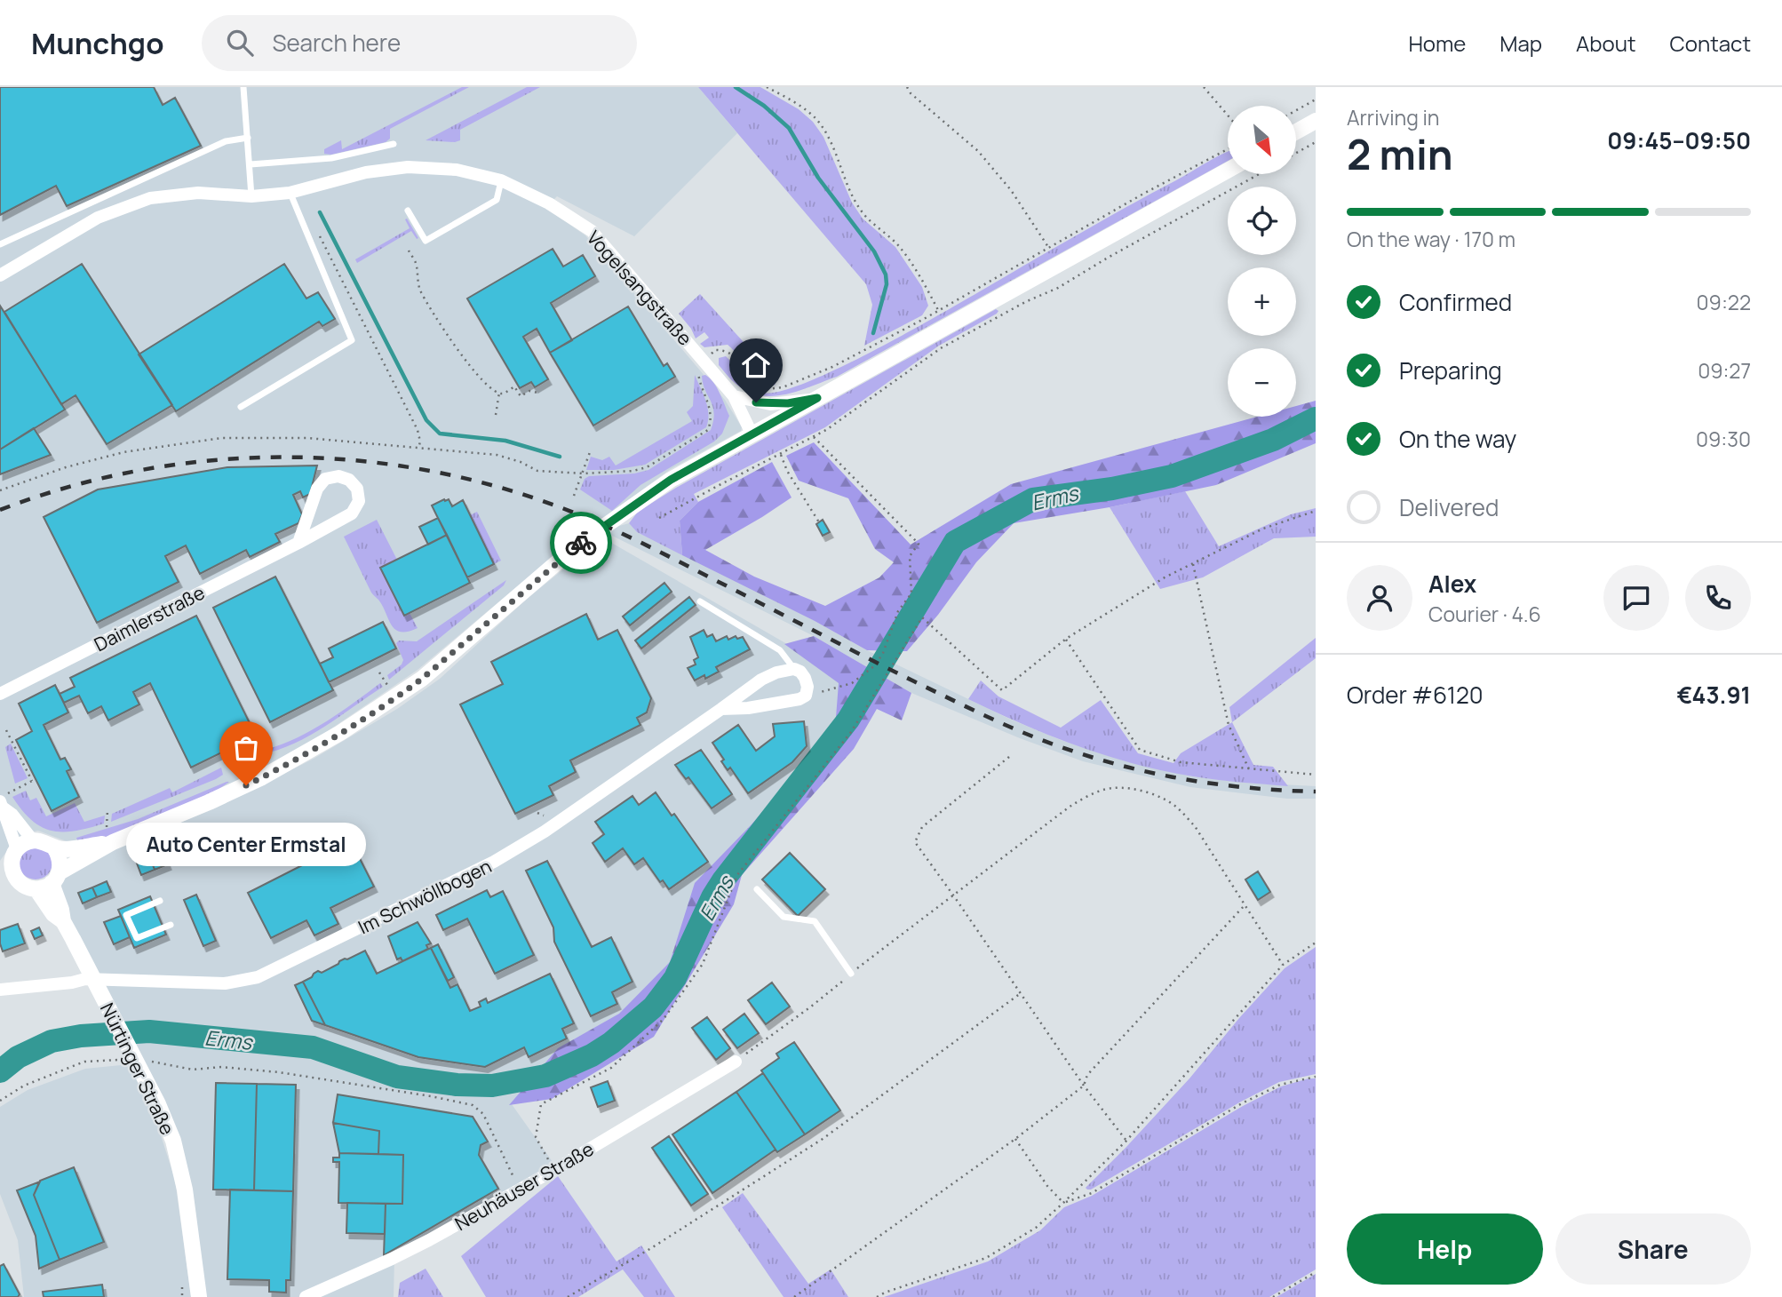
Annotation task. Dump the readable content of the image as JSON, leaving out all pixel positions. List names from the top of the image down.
{
  "streets": {
    "street": [
      "Vogelsangstraße",
      "Daimlerstraße",
      "Im Schwöllbogen",
      "Nürtinger Straße",
      "Neuhäuser Straße"
    ]
  },
  "crossings": [
    ["Im Schwöllbogen", "Nürtinger Straße"]
  ],
  "water": ["Erms"],
  "places": ["Auto Center Ermstal"],
  "north": "bottom right",
  "page": {
    "header": "Munchgo",
    "search": "Search here",
    "nav": [
      "Home",
      "Map",
      "About",
      "Contact"
    ],
    "heading": ["2 min", "Arriving in", "09:45–09:50"],
    "panel": [
      "Alex",
      "Courier · 4.6",
      "Order #6120",
      "€43.91"
    ],
    "map_buttons": ["+", "−"],
    "bar": "On the way · 170 m",
    "list": [
      ["Confirmed", "09:22"],
      ["Preparing", "09:27"],
      ["On the way", "09:30"],
      "Delivered"
    ],
    "bubble": "Auto Center Ermstal",
    "buttons": ["Help", "Share"]
  }
}
